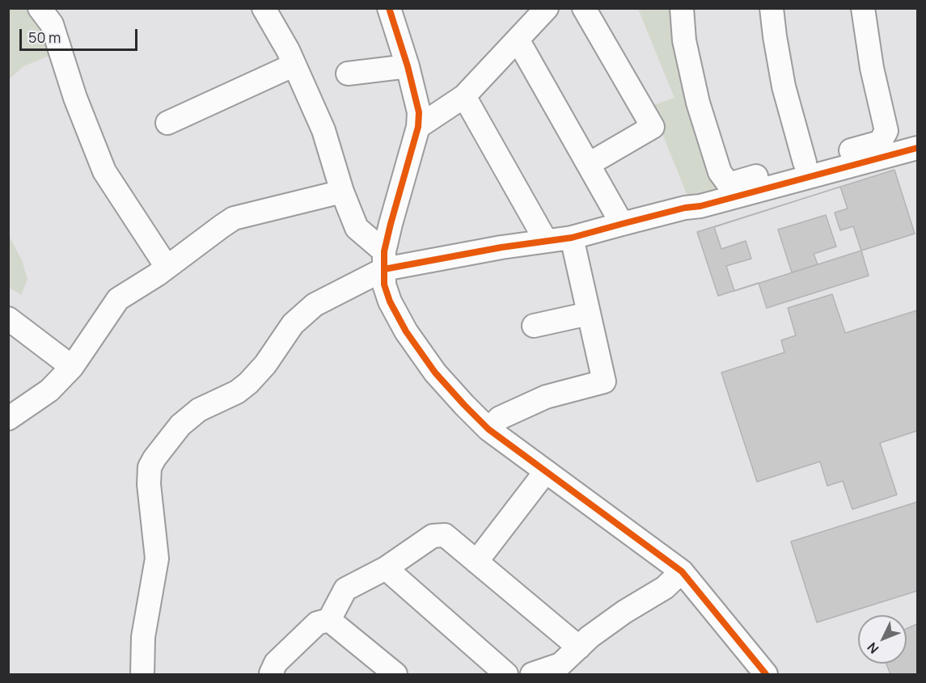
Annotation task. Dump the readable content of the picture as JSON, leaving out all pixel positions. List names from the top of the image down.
{
  "scale_bar": "50 m",
  "north": "bottom left"
}
